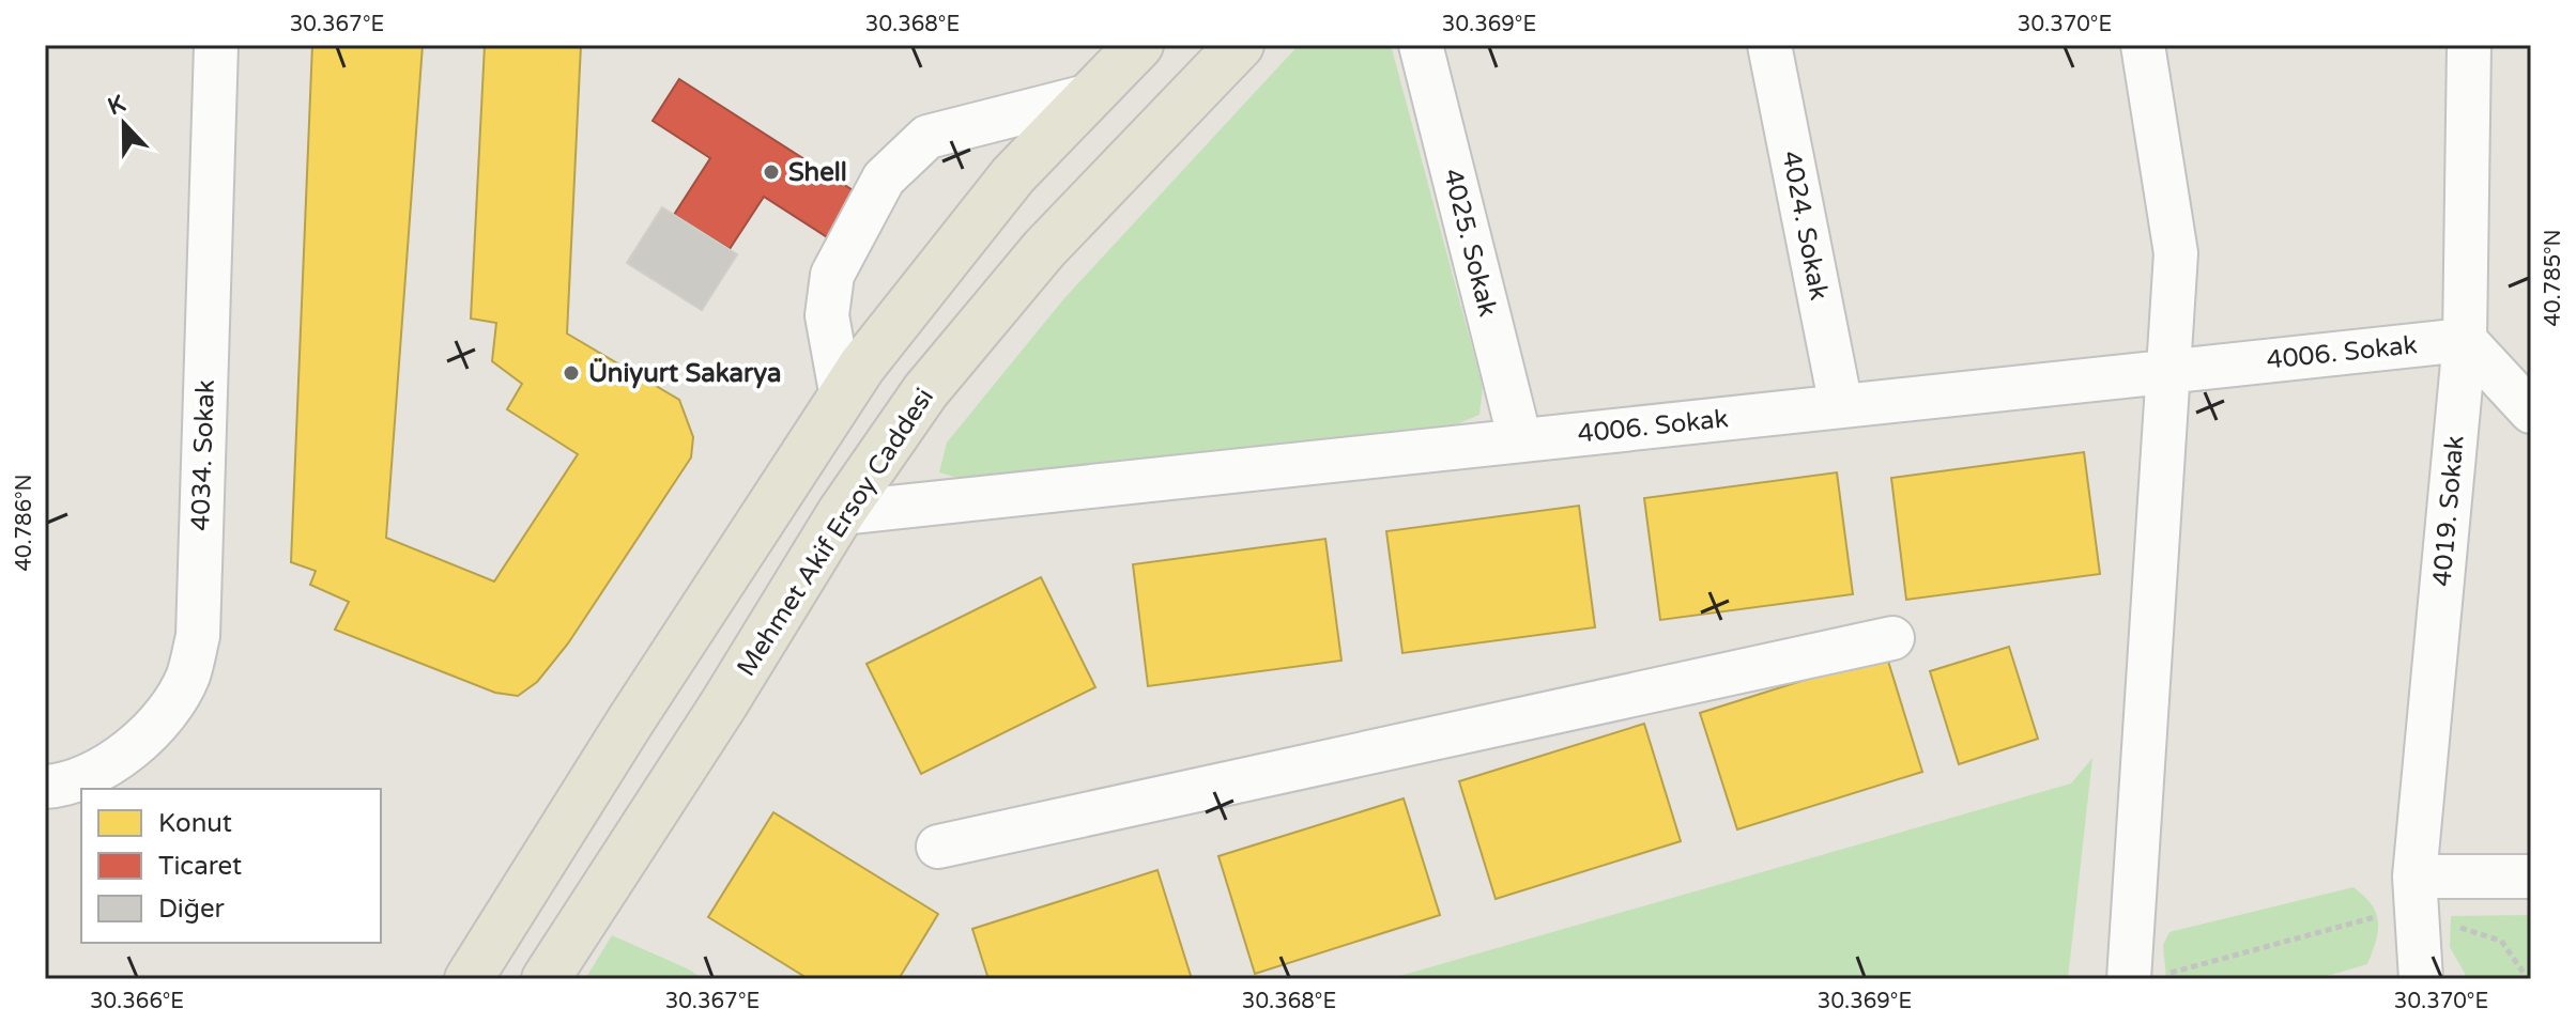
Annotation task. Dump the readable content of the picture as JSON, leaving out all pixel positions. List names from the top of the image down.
{
  "streets": {
    "main road": ["Mehmet Akif Ersoy Caddesi"],
    "street": [
      "4024. Sokak",
      "4025. Sokak",
      "4006. Sokak",
      "4034. Sokak",
      "4019. Sokak"
    ]
  },
  "crossings": [
    ["4024. Sokak", "4006. Sokak"],
    ["4025. Sokak", "4006. Sokak"],
    ["4006. Sokak", "4019. Sokak"],
    ["4006. Sokak", "Mehmet Akif Ersoy Caddesi"]
  ],
  "places": ["Shell", "Üniyurt Sakarya"],
  "legend": ["Konut", "Ticaret", "Diğer"],
  "north": "top",
  "coordinates": [
    "30.367°E",
    "30.368°E",
    "30.369°E",
    "30.370°E",
    "40.785°N",
    "40.786°N",
    "30.366°E"
  ]
}
